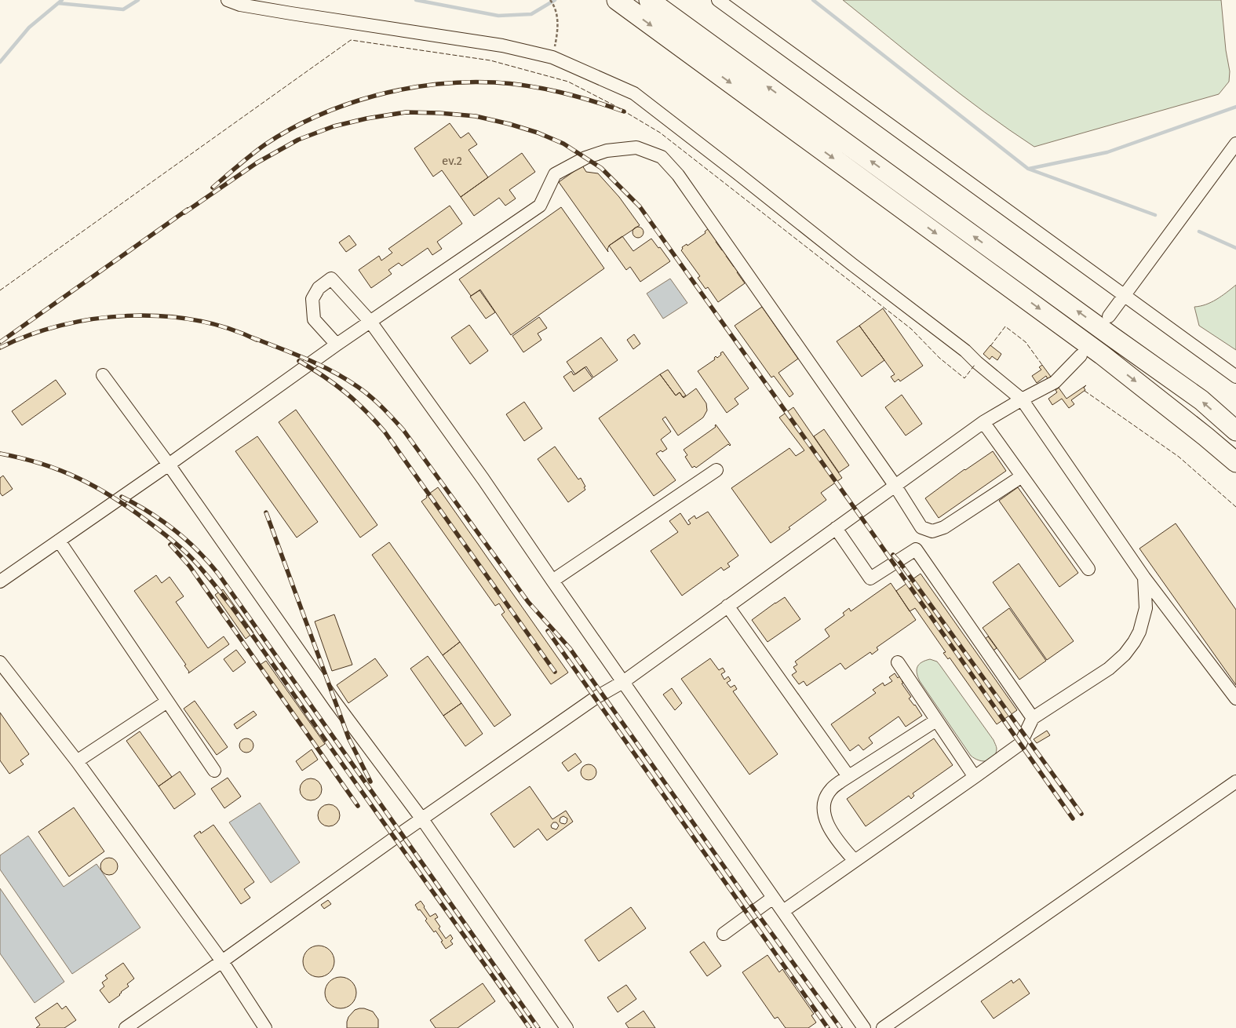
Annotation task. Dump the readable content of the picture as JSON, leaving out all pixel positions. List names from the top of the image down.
{
  "house_numbers": ["ev.2"]
}
